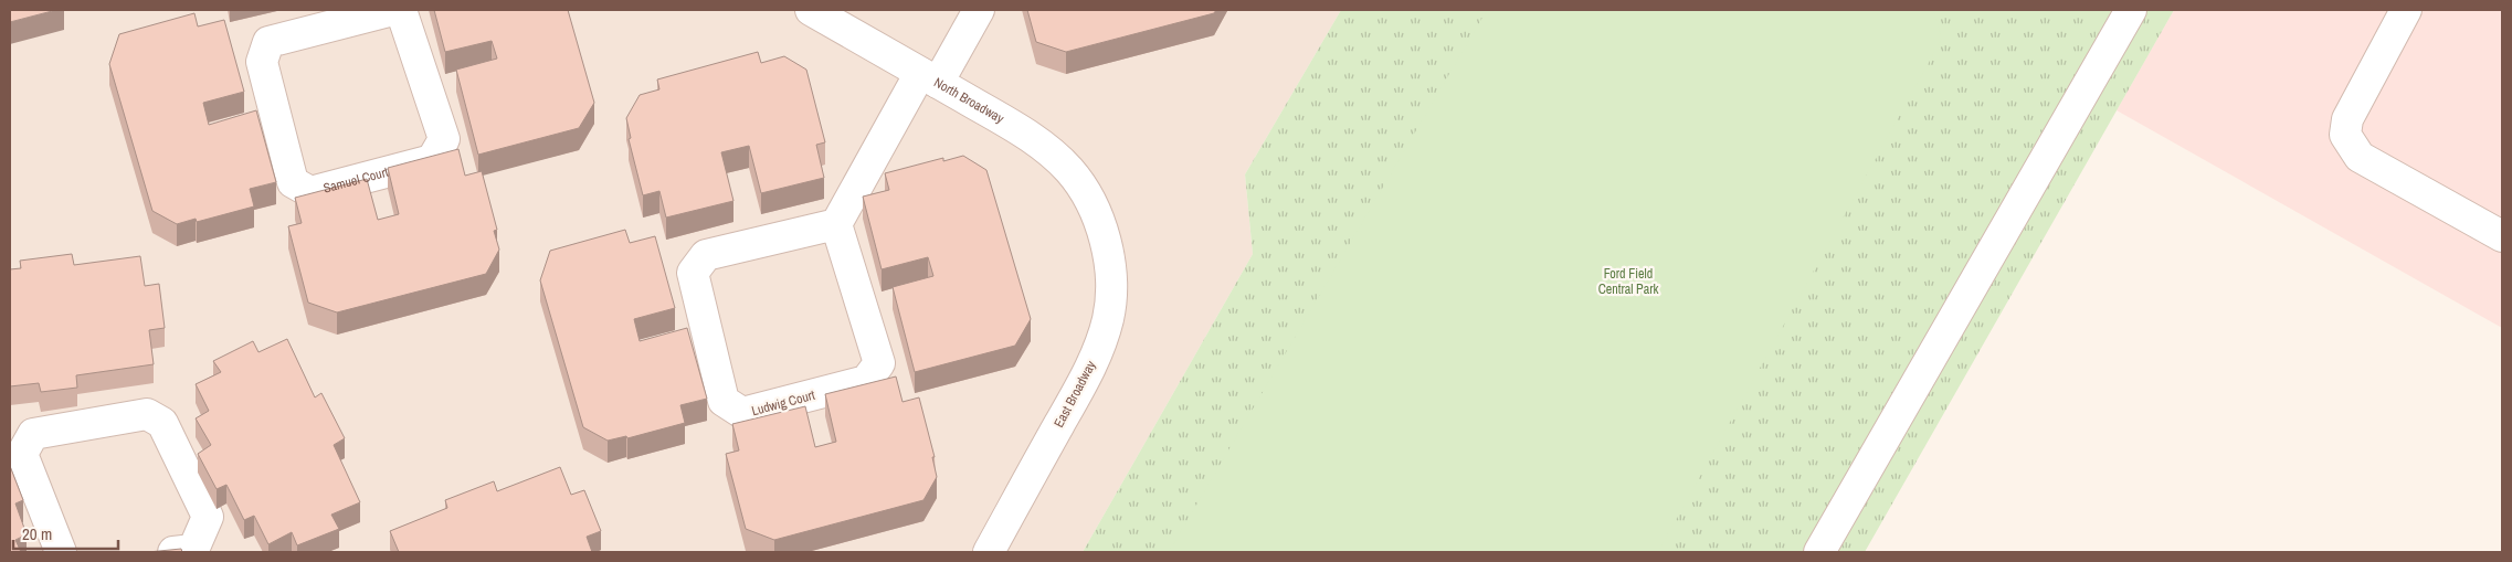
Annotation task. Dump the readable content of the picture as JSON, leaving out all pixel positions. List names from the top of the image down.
{
  "streets": {
    "street": [
      "North Broadway",
      "Samuel Court",
      "East Broadway",
      "Ludwig Court"
    ]
  },
  "crossings": [
    ["North Broadway", "East Broadway"]
  ],
  "parks": ["Ford Field Central Park"],
  "scale_bar": "20 m"
}
